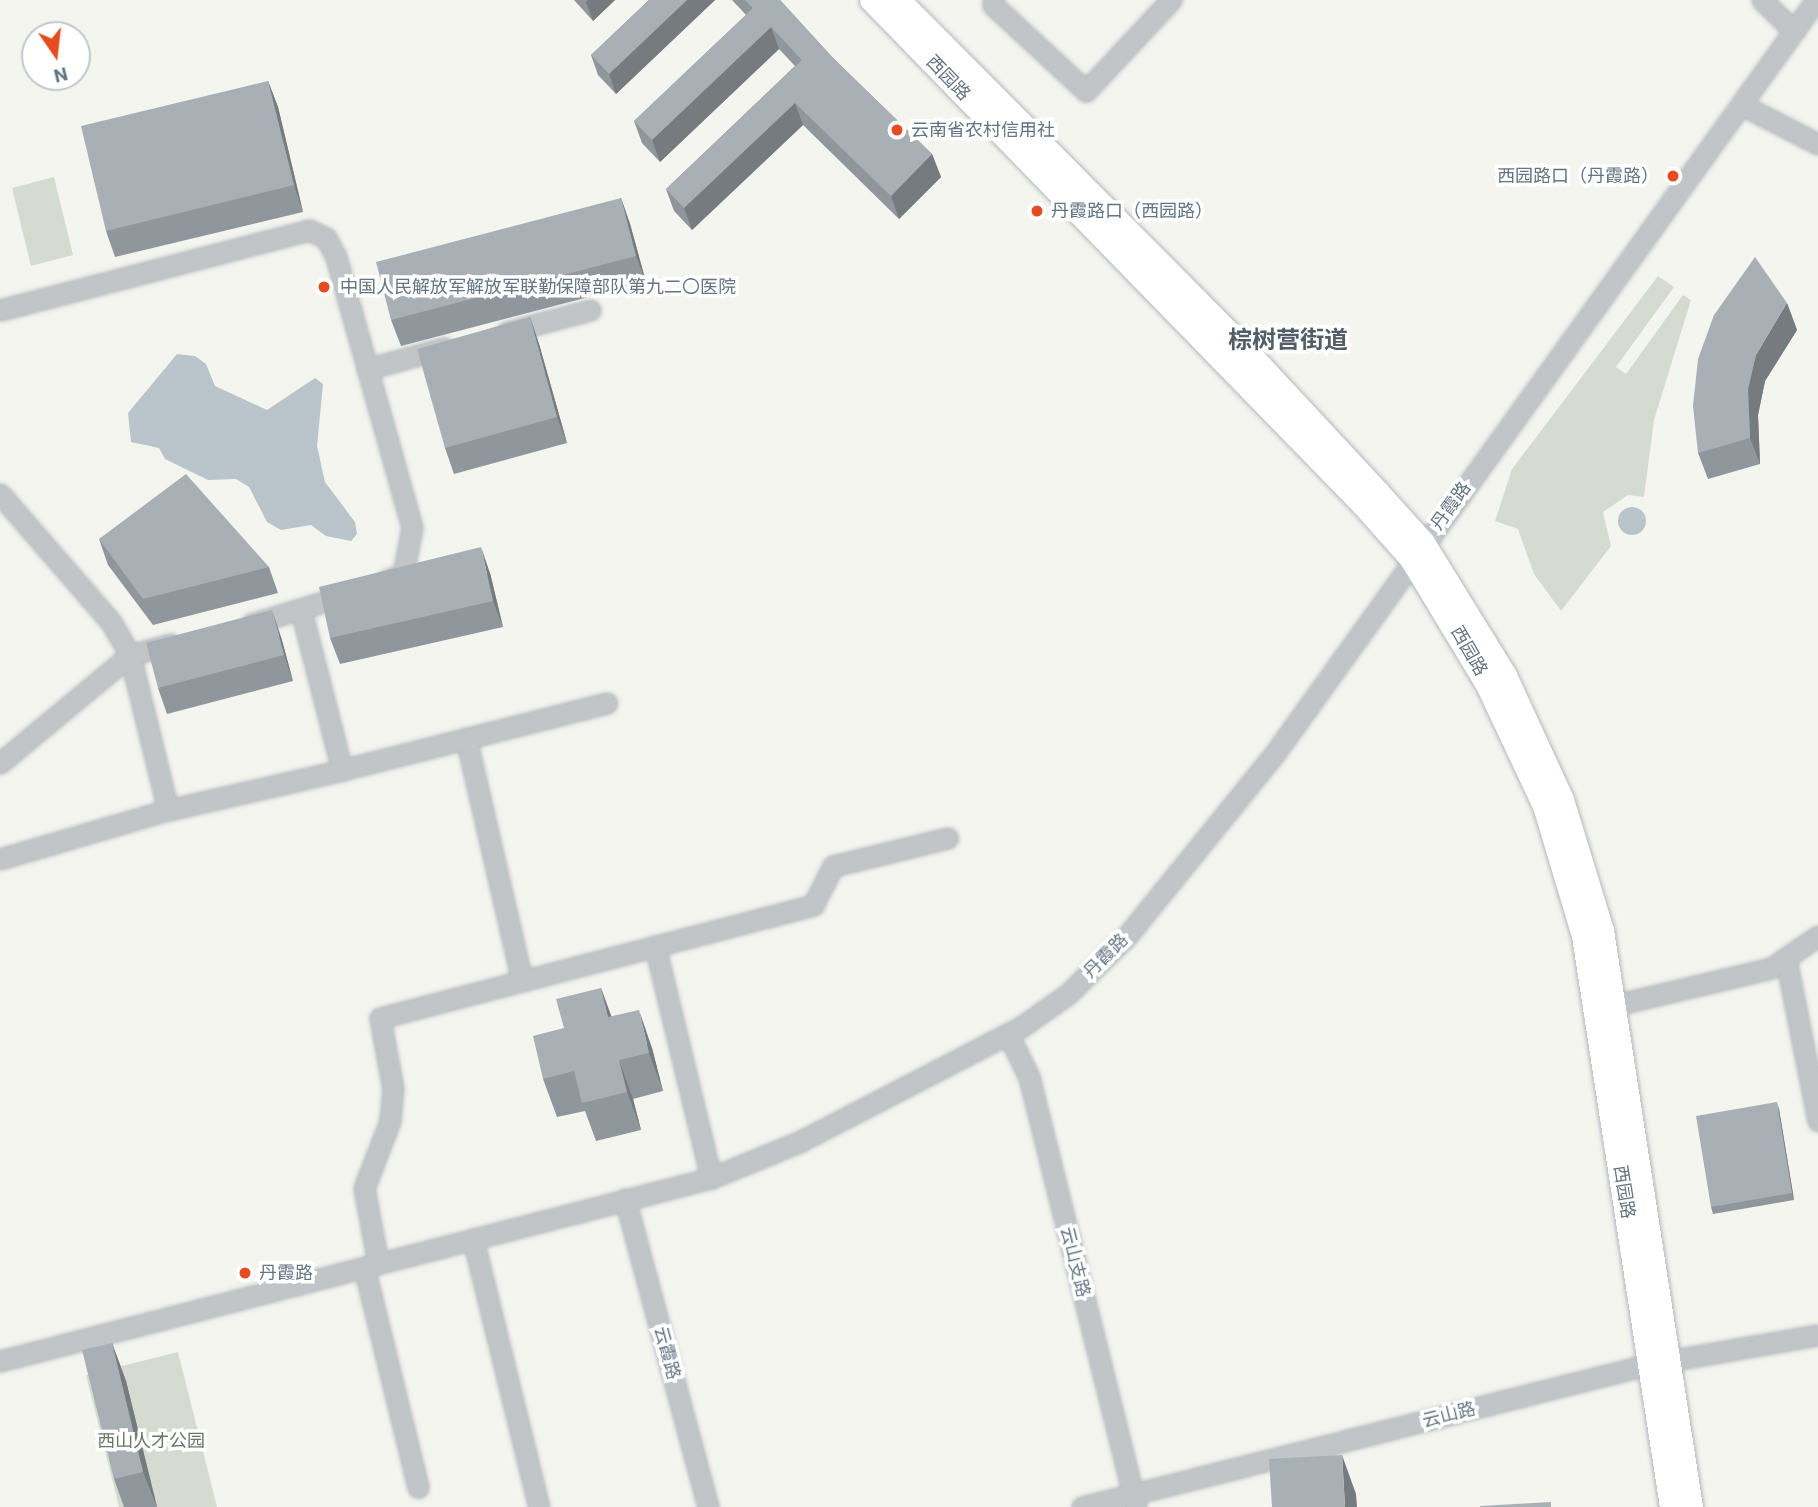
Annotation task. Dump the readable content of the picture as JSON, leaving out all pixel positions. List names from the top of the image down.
{
  "streets": {
    "main road": ["西园路"],
    "street": [
      "丹霞路",
      "云山支路",
      "云霞路",
      "云山路"
    ]
  },
  "crossings": [
    ["西园路", "丹霞路"],
    ["西园路", "云山路"],
    ["丹霞路", "云山支路"],
    ["丹霞路", "云霞路"],
    ["云山支路", "云山路"]
  ],
  "districts": ["棕树营街道"],
  "parks": ["西山人才公园"],
  "places": [
    "云南省农村信用社",
    "西园路口（丹霞路）",
    "丹霞路口（西园路）",
    "中国人民解放军解放军联勤保障部队第九二〇医院",
    "丹霞路"
  ],
  "north": "bottom"
}
